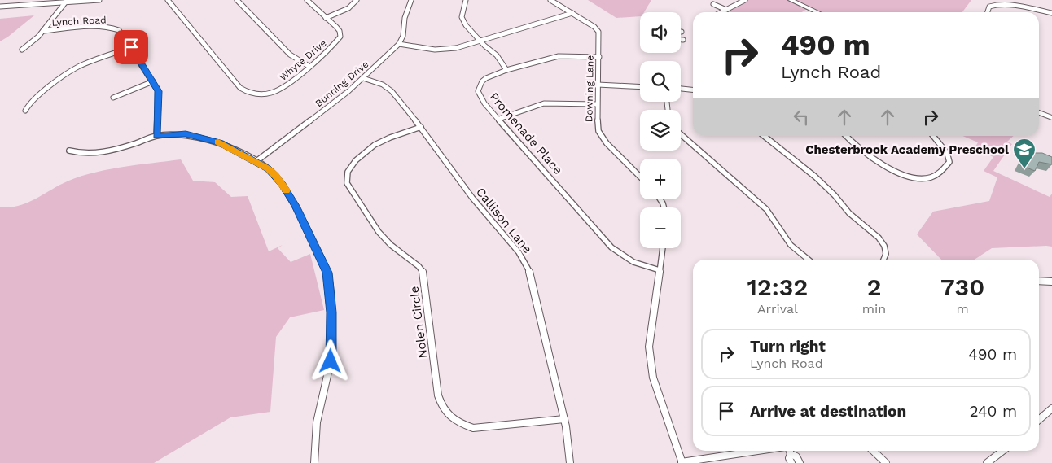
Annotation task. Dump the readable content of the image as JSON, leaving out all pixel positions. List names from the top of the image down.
{
  "streets": {
    "street": [
      "Lynch Road",
      "Whyte Drive",
      "Bunning Drive",
      "Downing Lane",
      "Promenade Place",
      "Callison Lane",
      "Nolen Circle"
    ]
  },
  "crossings": [
    ["Bunning Drive", "Callison Lane"],
    ["Downing Lane", "Promenade Place"],
    ["Callison Lane", "Nolen Circle"]
  ],
  "places": {
    "school or university": ["Chesterbrook Academy Preschool"]
  },
  "page": {
    "map_buttons": ["+", "−"],
    "turn": ["490 m", "Lynch Road"],
    "eta": [
      "12:32",
      "Arrival",
      "2",
      "min",
      "730",
      "m"
    ],
    "list": [
      {
        "name": "Turn right",
        "note": "Lynch Road",
        "value": "490 m"
      },
      {
        "name": "Arrive at destination",
        "value": "240 m"
      }
    ]
  }
}
